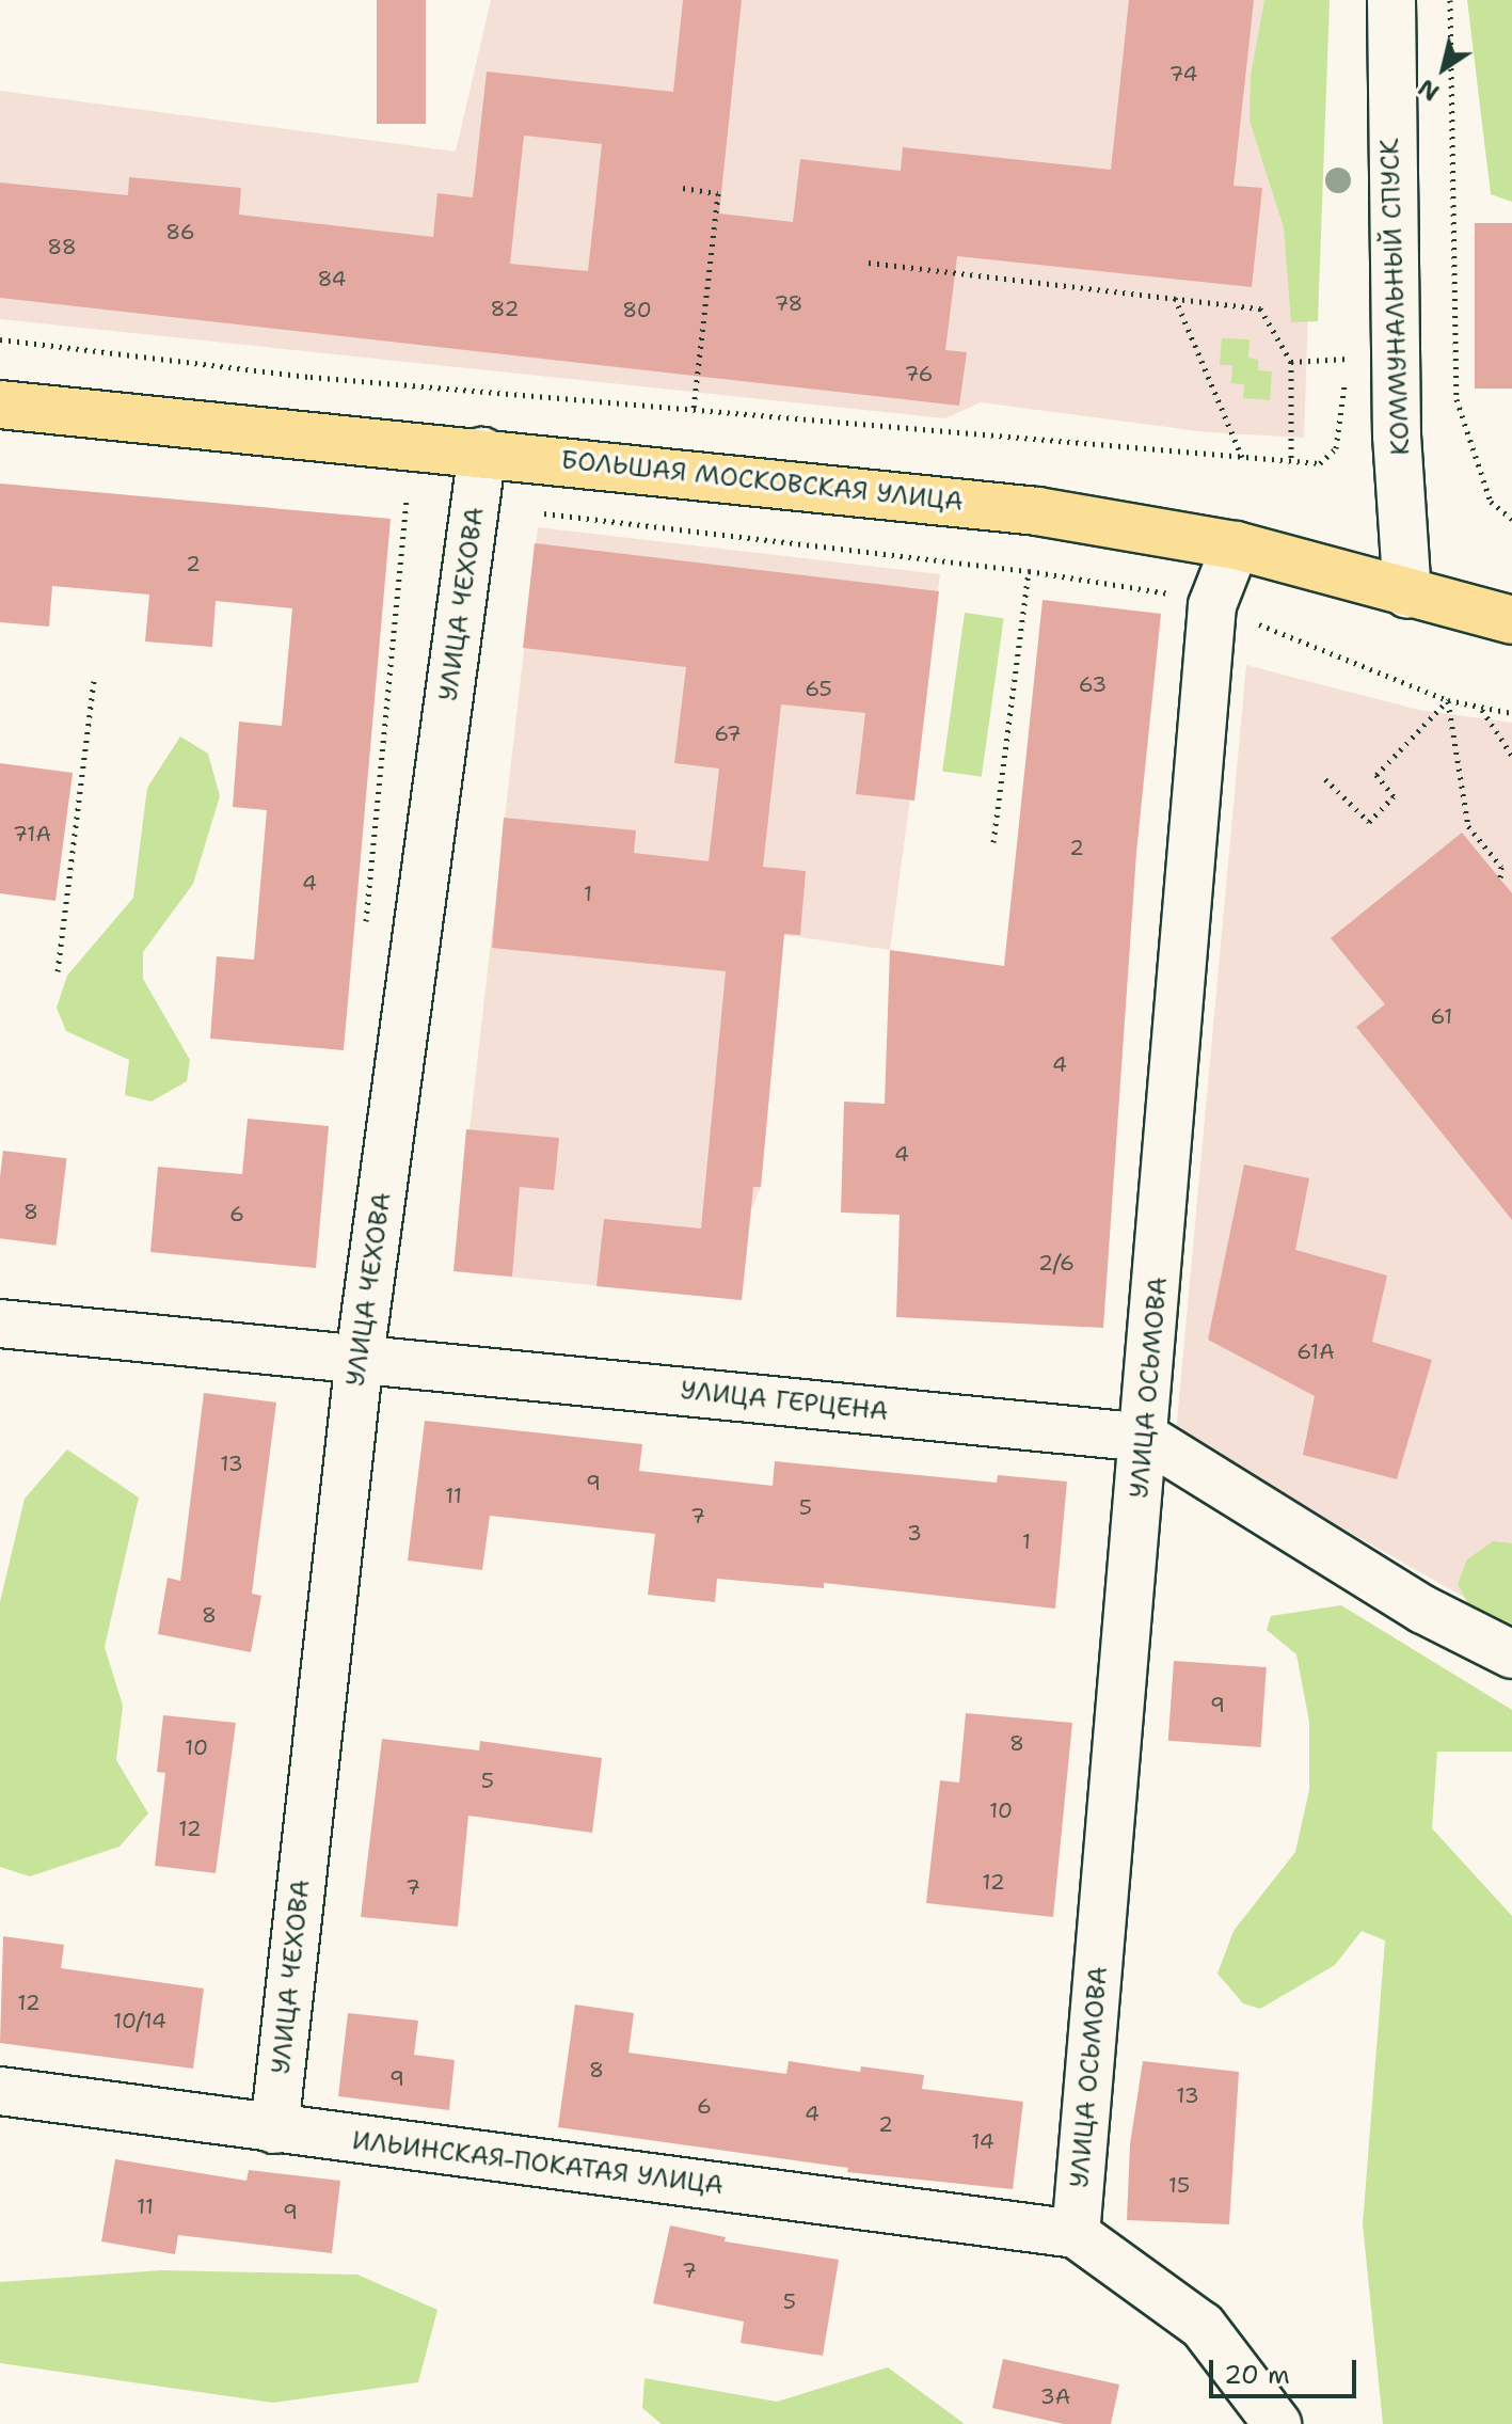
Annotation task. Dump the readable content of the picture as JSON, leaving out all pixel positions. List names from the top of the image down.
{
  "streets": {
    "main road": ["БОЛЬШАЯ МОСКОВСКАЯ УЛИЦА"],
    "street": [
      "КОММУНАЛЬНЫЙ СПУСК",
      "УЛИЦА ЧЕХОВА",
      "УЛИЦА ОСЬМОВА",
      "УЛИЦА ГЕРЦЕНА",
      "ИЛЬИНСКАЯ-ПОКАТАЯ УЛИЦА"
    ]
  },
  "crossings": [
    ["КОММУНАЛЬНЫЙ СПУСК", "БОЛЬШАЯ МОСКОВСКАЯ УЛИЦА"],
    ["БОЛЬШАЯ МОСКОВСКАЯ УЛИЦА", "УЛИЦА ЧЕХОВА"],
    ["БОЛЬШАЯ МОСКОВСКАЯ УЛИЦА", "УЛИЦА ОСЬМОВА"],
    ["УЛИЦА ЧЕХОВА", "УЛИЦА ГЕРЦЕНА"],
    ["УЛИЦА ЧЕХОВА", "ИЛЬИНСКАЯ-ПОКАТАЯ УЛИЦА"],
    ["УЛИЦА ОСЬМОВА", "УЛИЦА ГЕРЦЕНА"],
    ["УЛИЦА ОСЬМОВА", "ИЛЬИНСКАЯ-ПОКАТАЯ УЛИЦА"]
  ],
  "house_numbers": [
    "74",
    "86",
    "88",
    "84",
    "78",
    "82",
    "80",
    "76",
    "2",
    "63",
    "65",
    "67",
    "71А",
    "2",
    "4",
    "1",
    "61",
    "4",
    "4",
    "8",
    "6",
    "2/6",
    "61А",
    "13",
    "9",
    "11",
    "5",
    "7",
    "3",
    "1",
    "8",
    "9",
    "8",
    "10",
    "5",
    "10",
    "12",
    "12",
    "7",
    "12",
    "10/14",
    "8",
    "9",
    "13",
    "6",
    "4",
    "2",
    "14",
    "15",
    "11",
    "9",
    "7",
    "5",
    "3А"
  ],
  "scale_bar": "20 m",
  "north": "bottom left"
}
